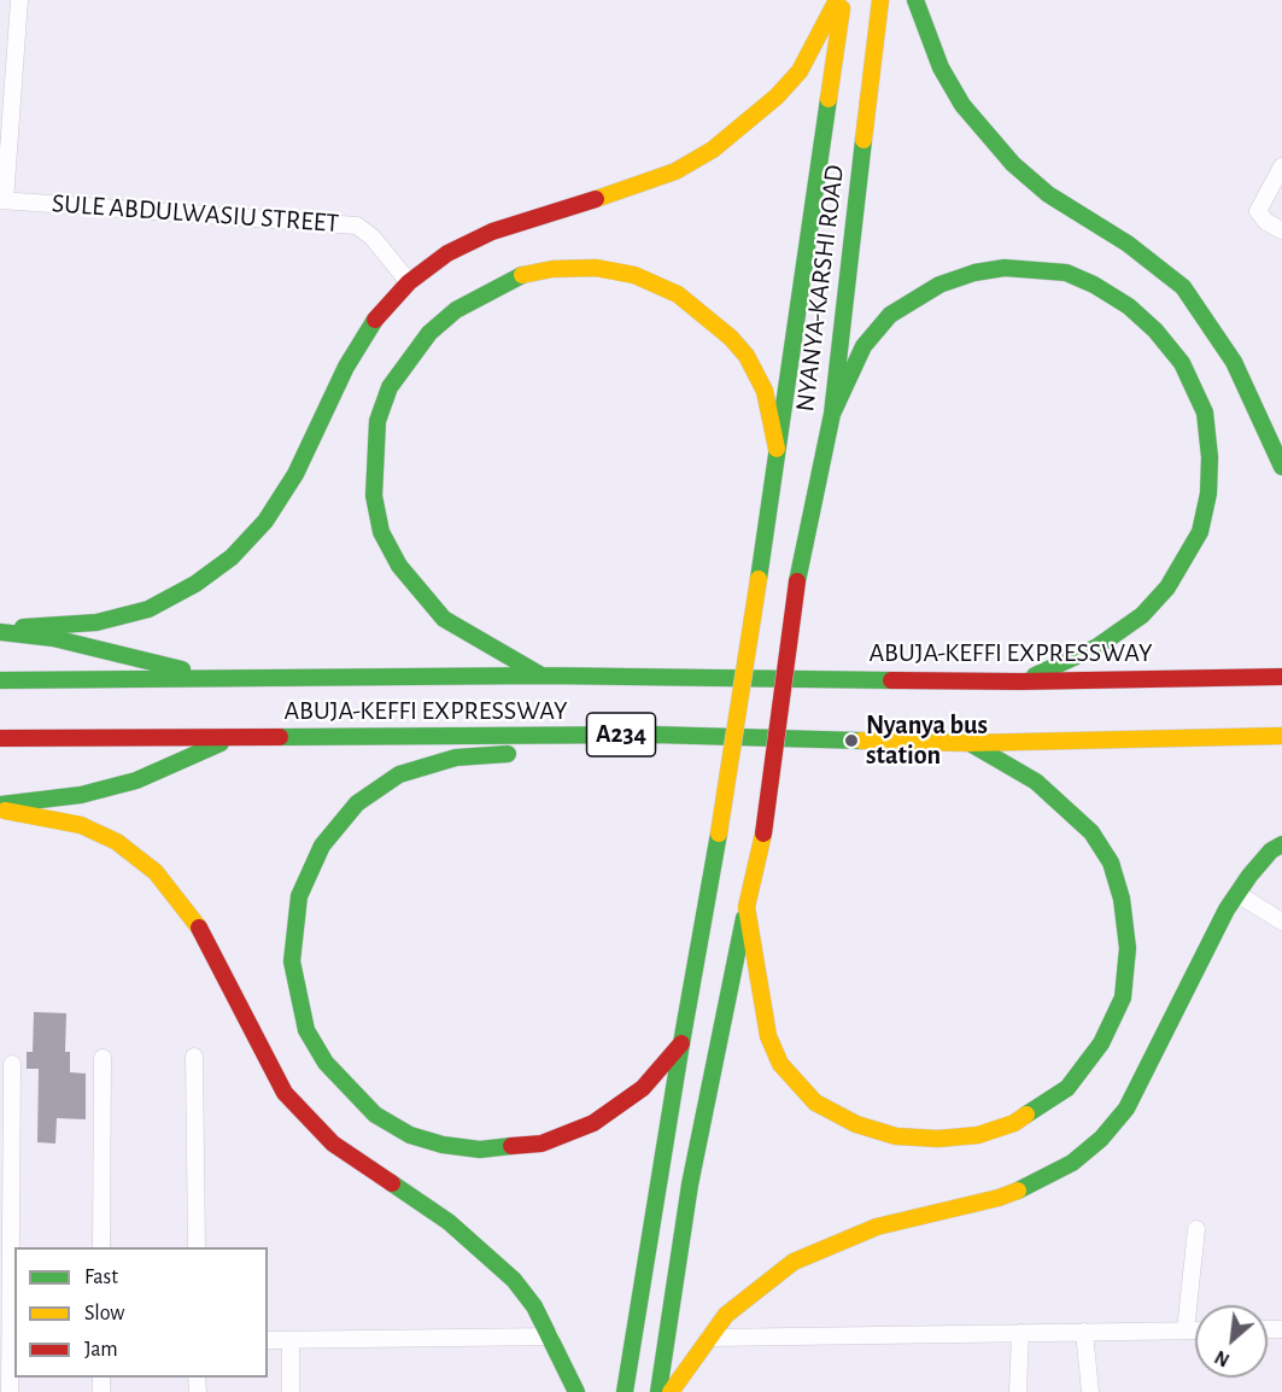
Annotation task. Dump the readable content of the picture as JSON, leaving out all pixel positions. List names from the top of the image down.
{
  "streets": {
    "main road": ["NYANYA-KARSHI ROAD", "ABUJA-KEFFI EXPRESSWAY", "A234"],
    "street": ["SULE ABDULWASIU STREET"]
  },
  "places": ["Nyanya bus station"],
  "legend": ["Fast", "Slow", "Jam"],
  "north": "bottom left"
}
